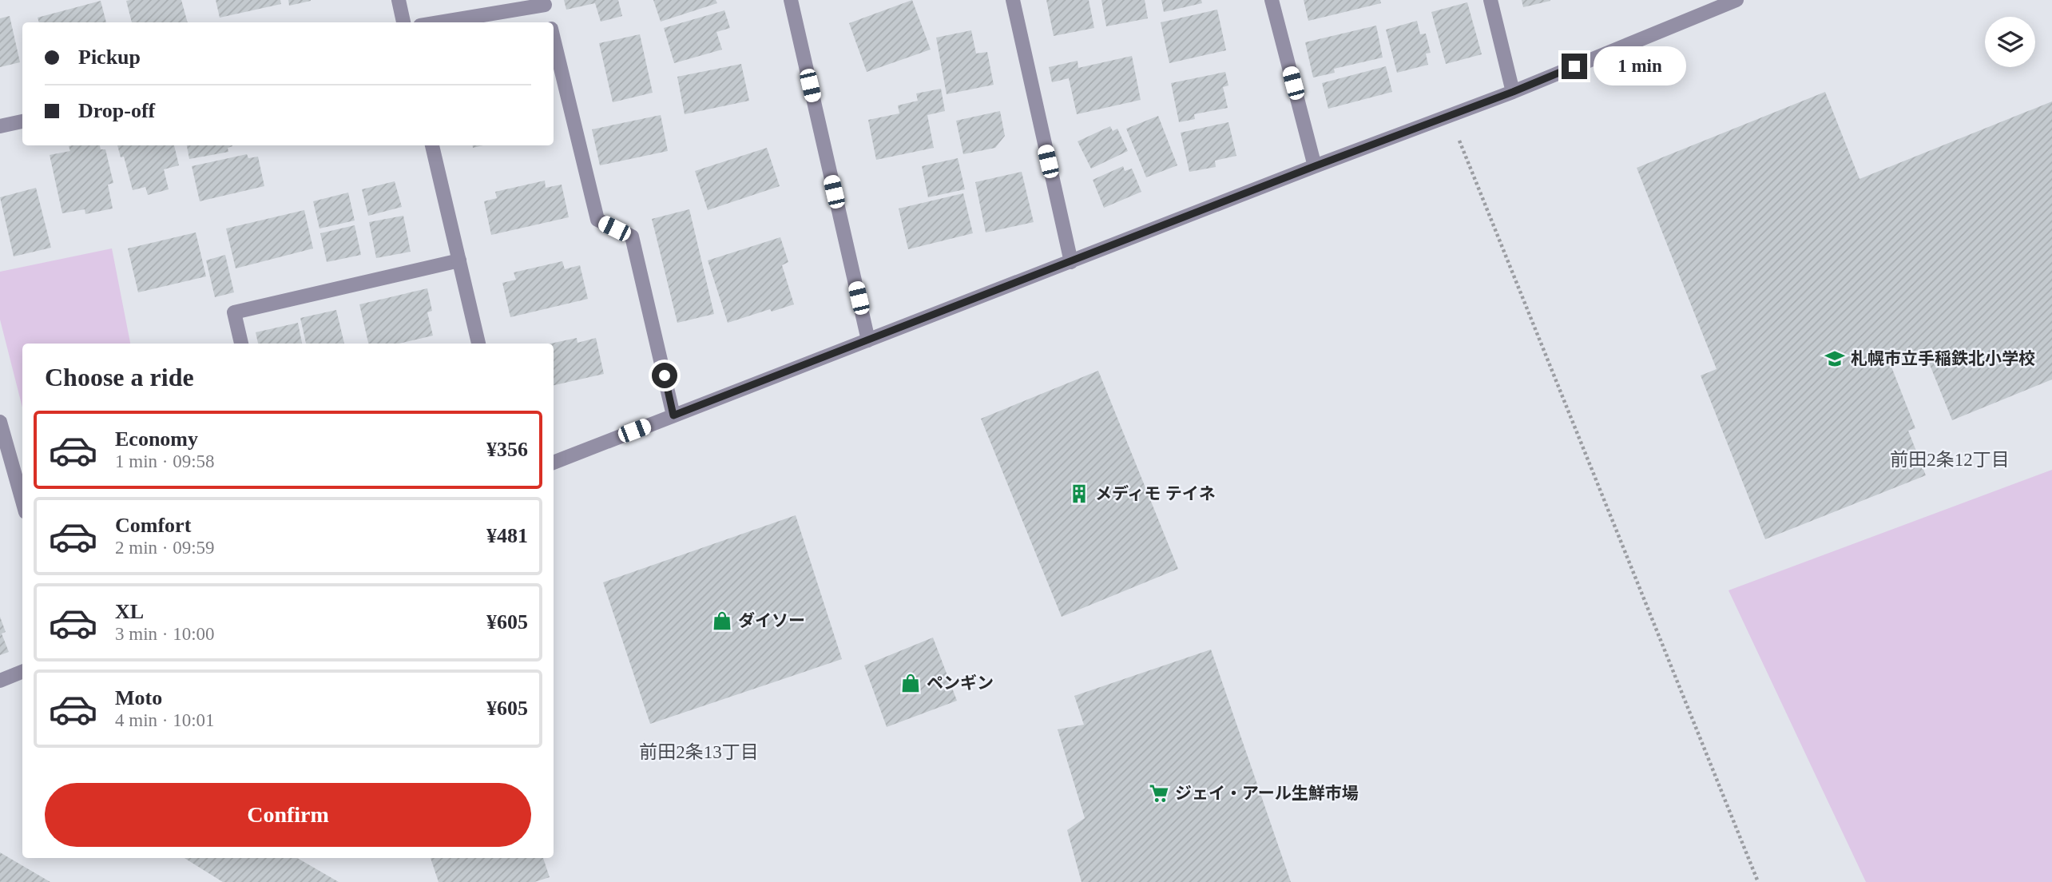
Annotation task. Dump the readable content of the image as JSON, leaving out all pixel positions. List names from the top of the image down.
{
  "districts": ["前田2条12丁目", "前田2条13丁目"],
  "places": {
    "school or university": ["札幌市立手稲鉄北小学校"],
    "building": ["メディモ テイネ"],
    "shop": ["ダイソー", "ペンギン"],
    "supermarket": ["ジェイ・アール生鮮市場"]
  },
  "page": {
    "banner": ["Pickup", "Drop-off"],
    "bubble": "1 min",
    "heading": "Choose a ride",
    "list": [
      {
        "name": "Economy",
        "note": "1 min · 09:58",
        "value": "¥356"
      },
      {
        "name": "Comfort",
        "note": "2 min · 09:59",
        "value": "¥481"
      },
      {
        "name": "XL",
        "note": "3 min · 10:00",
        "value": "¥605"
      },
      {
        "name": "Moto",
        "note": "4 min · 10:01",
        "value": "¥605"
      }
    ],
    "buttons": "Confirm"
  }
}
